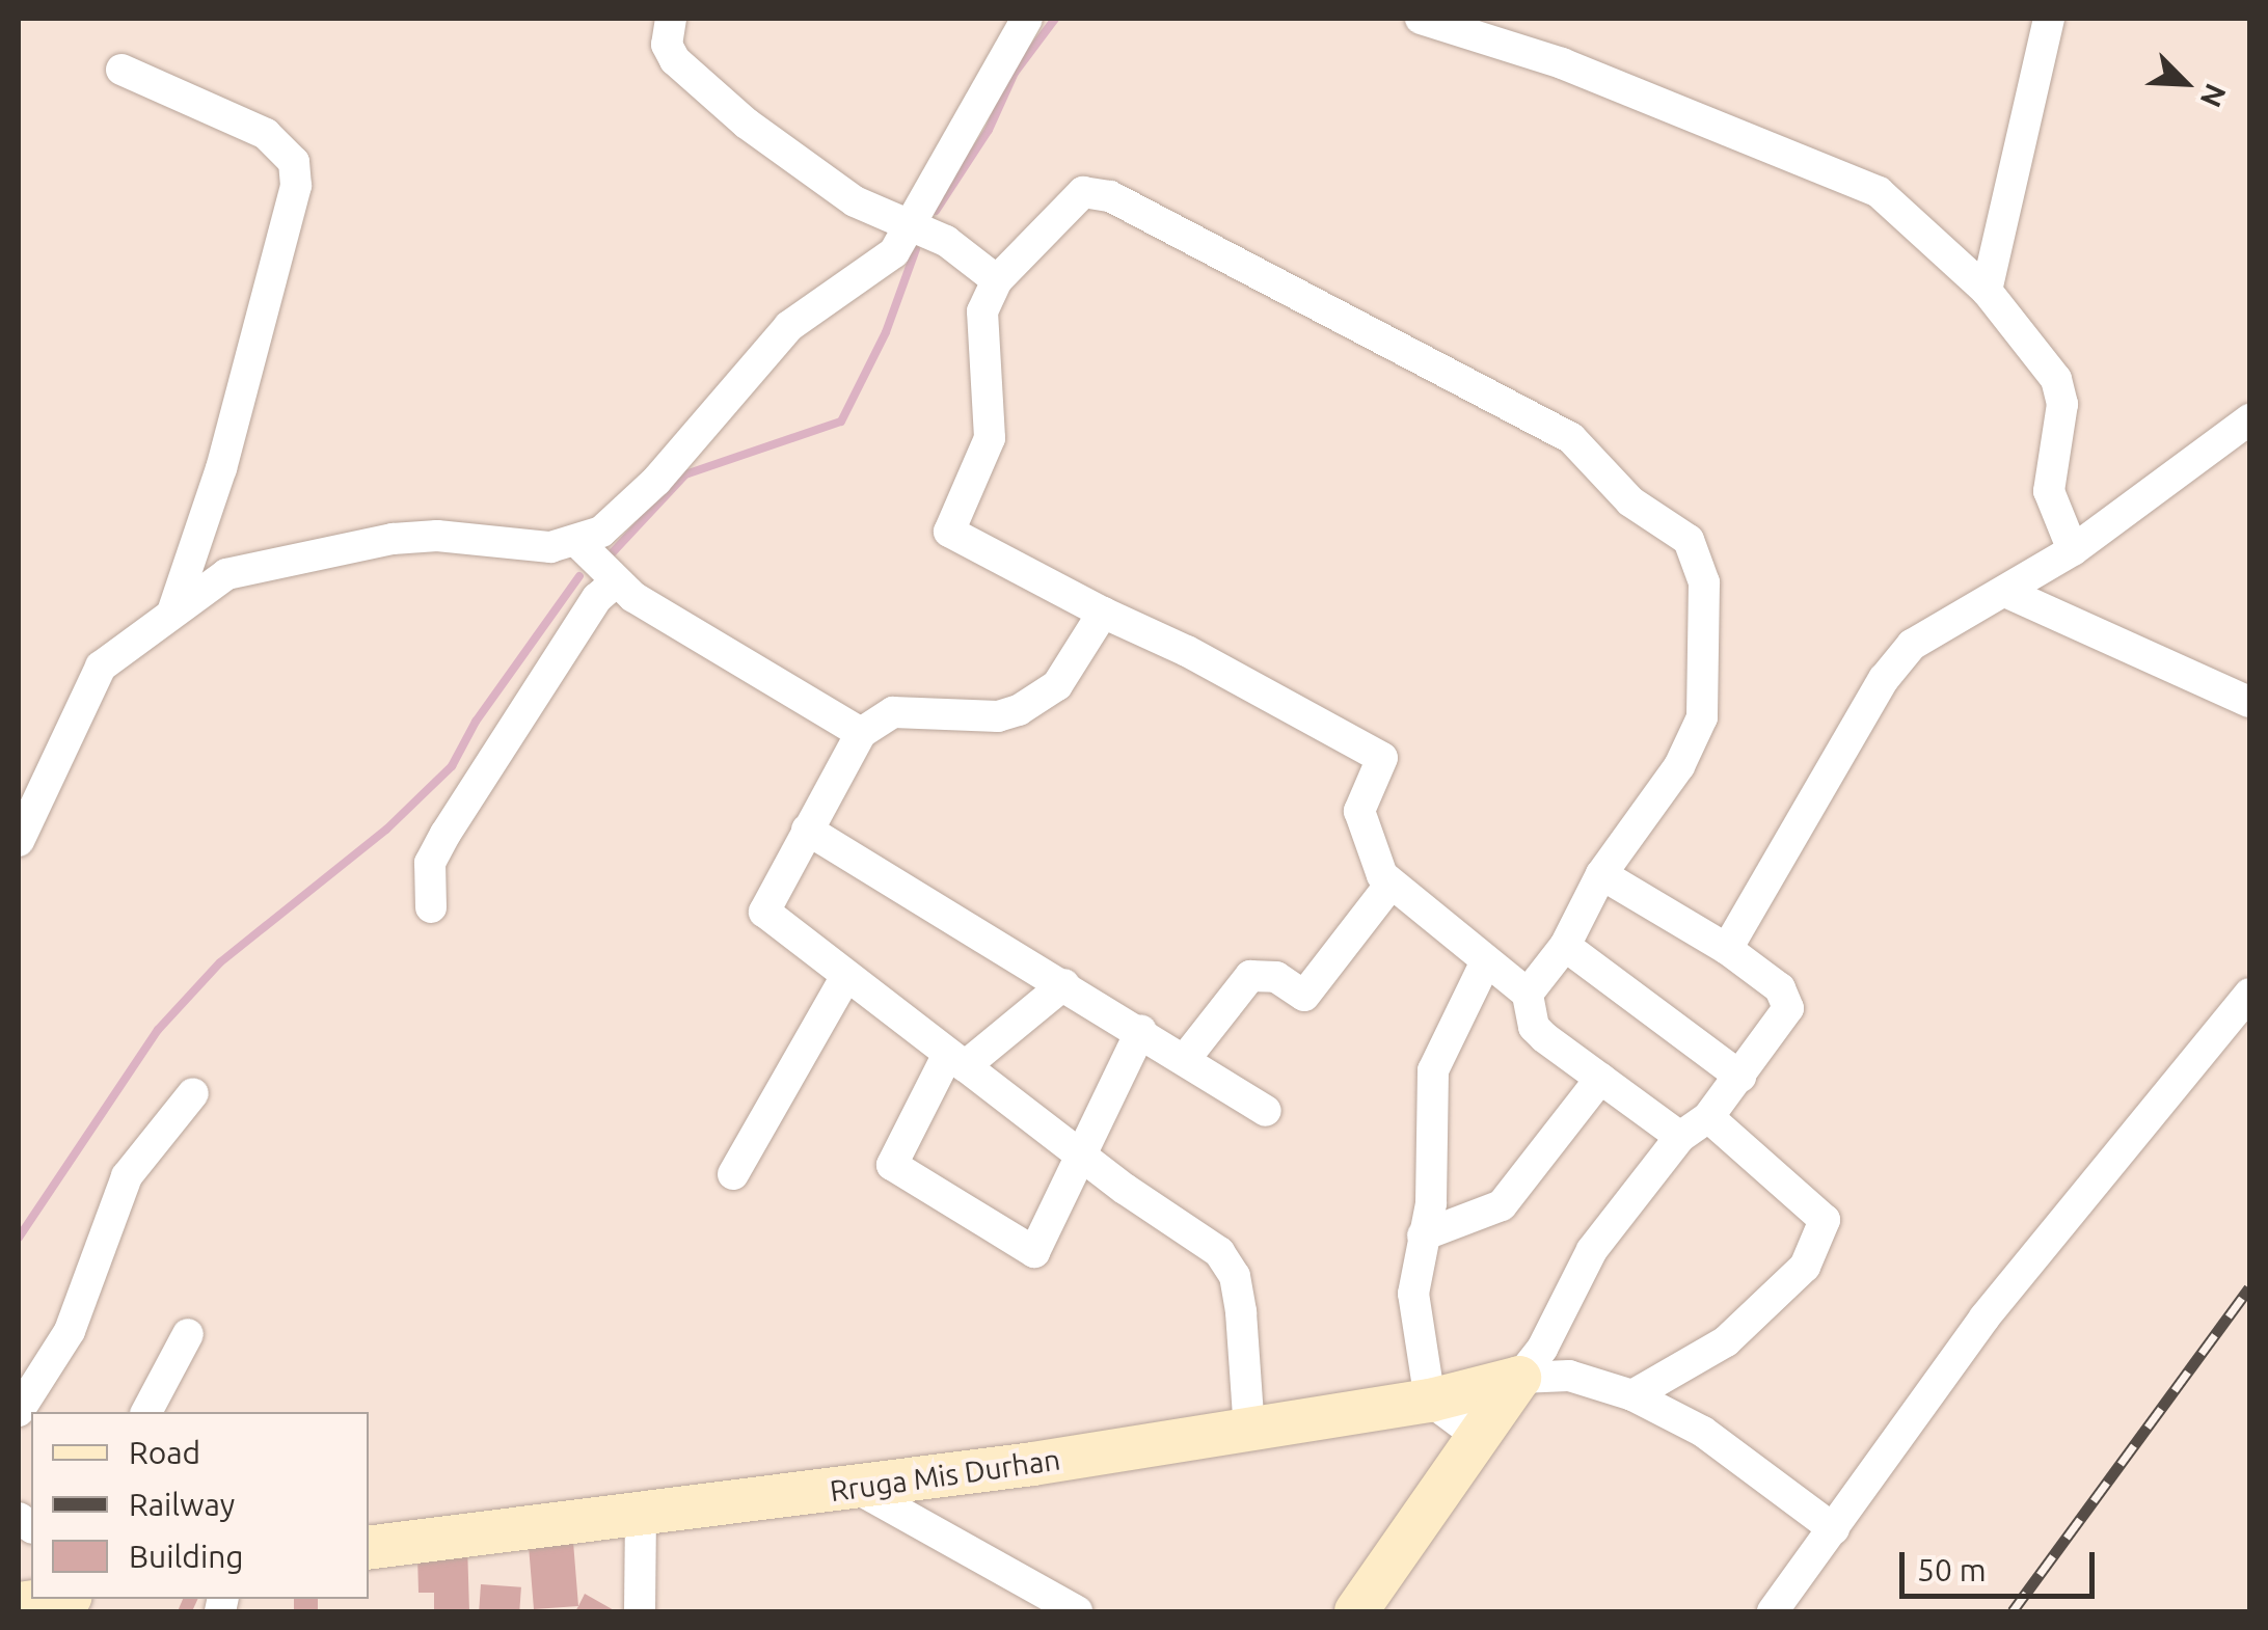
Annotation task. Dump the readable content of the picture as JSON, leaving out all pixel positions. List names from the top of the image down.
{
  "streets": {
    "street": ["Rruga Mis Durhan"]
  },
  "legend": ["Road", "Railway", "Building"],
  "scale_bar": "50 m",
  "north": "bottom right"
}
